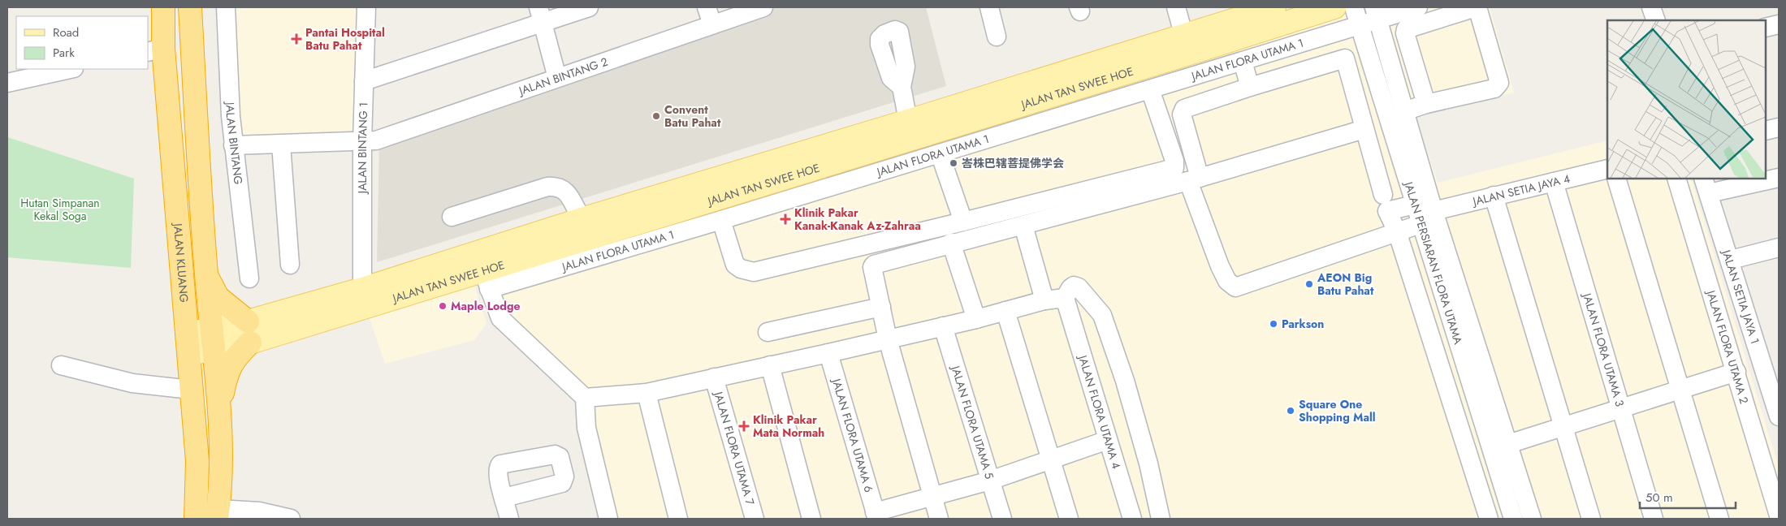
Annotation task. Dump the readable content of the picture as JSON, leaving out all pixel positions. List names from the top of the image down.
{
  "streets": {
    "highway": ["JALAN KLUANG"],
    "main road": ["JALAN TAN SWEE HOE"],
    "street": [
      "JALAN FLORA UTAMA 1",
      "JALAN BINTANG 2",
      "JALAN BINTANG",
      "JALAN BINTANG 1",
      "JALAN SETIA JAYA 4",
      "JALAN PERSIARAN FLORA UTAMA",
      "JALAN SETIA JAYA 1",
      "JALAN FLORA UTAMA 2",
      "JALAN FLORA UTAMA 3",
      "JALAN FLORA UTAMA 4",
      "JALAN FLORA UTAMA 5",
      "JALAN FLORA UTAMA 6",
      "JALAN FLORA UTAMA 7"
    ]
  },
  "crossings": [
    ["JALAN FLORA UTAMA 1", "JALAN TAN SWEE HOE"],
    ["JALAN FLORA UTAMA 1", "JALAN PERSIARAN FLORA UTAMA"],
    ["JALAN BINTANG 2", "JALAN BINTANG"],
    ["JALAN BINTANG 2", "JALAN BINTANG 1"],
    ["JALAN TAN SWEE HOE", "JALAN BINTANG 1"],
    ["JALAN TAN SWEE HOE", "JALAN KLUANG"],
    ["JALAN SETIA JAYA 4", "JALAN PERSIARAN FLORA UTAMA"],
    ["JALAN SETIA JAYA 4", "JALAN FLORA UTAMA 3"]
  ],
  "parks": ["Hutan Simpanan Kekal Soga"],
  "places": {
    "health": ["Pantai Hospital Batu Pahat", "Klinik Pakar Kanak-Kanak Az-Zahraa", "Klinik Pakar Mata Normah"],
    "other": [
      "Convent Batu Pahat",
      "峇株巴辖菩提佛学会",
      "AEON Big Batu Pahat",
      "Maple Lodge",
      "Parkson",
      "Square One Shopping Mall"
    ]
  },
  "legend": ["Road", "Park"],
  "scale_bar": "50 m"
}
